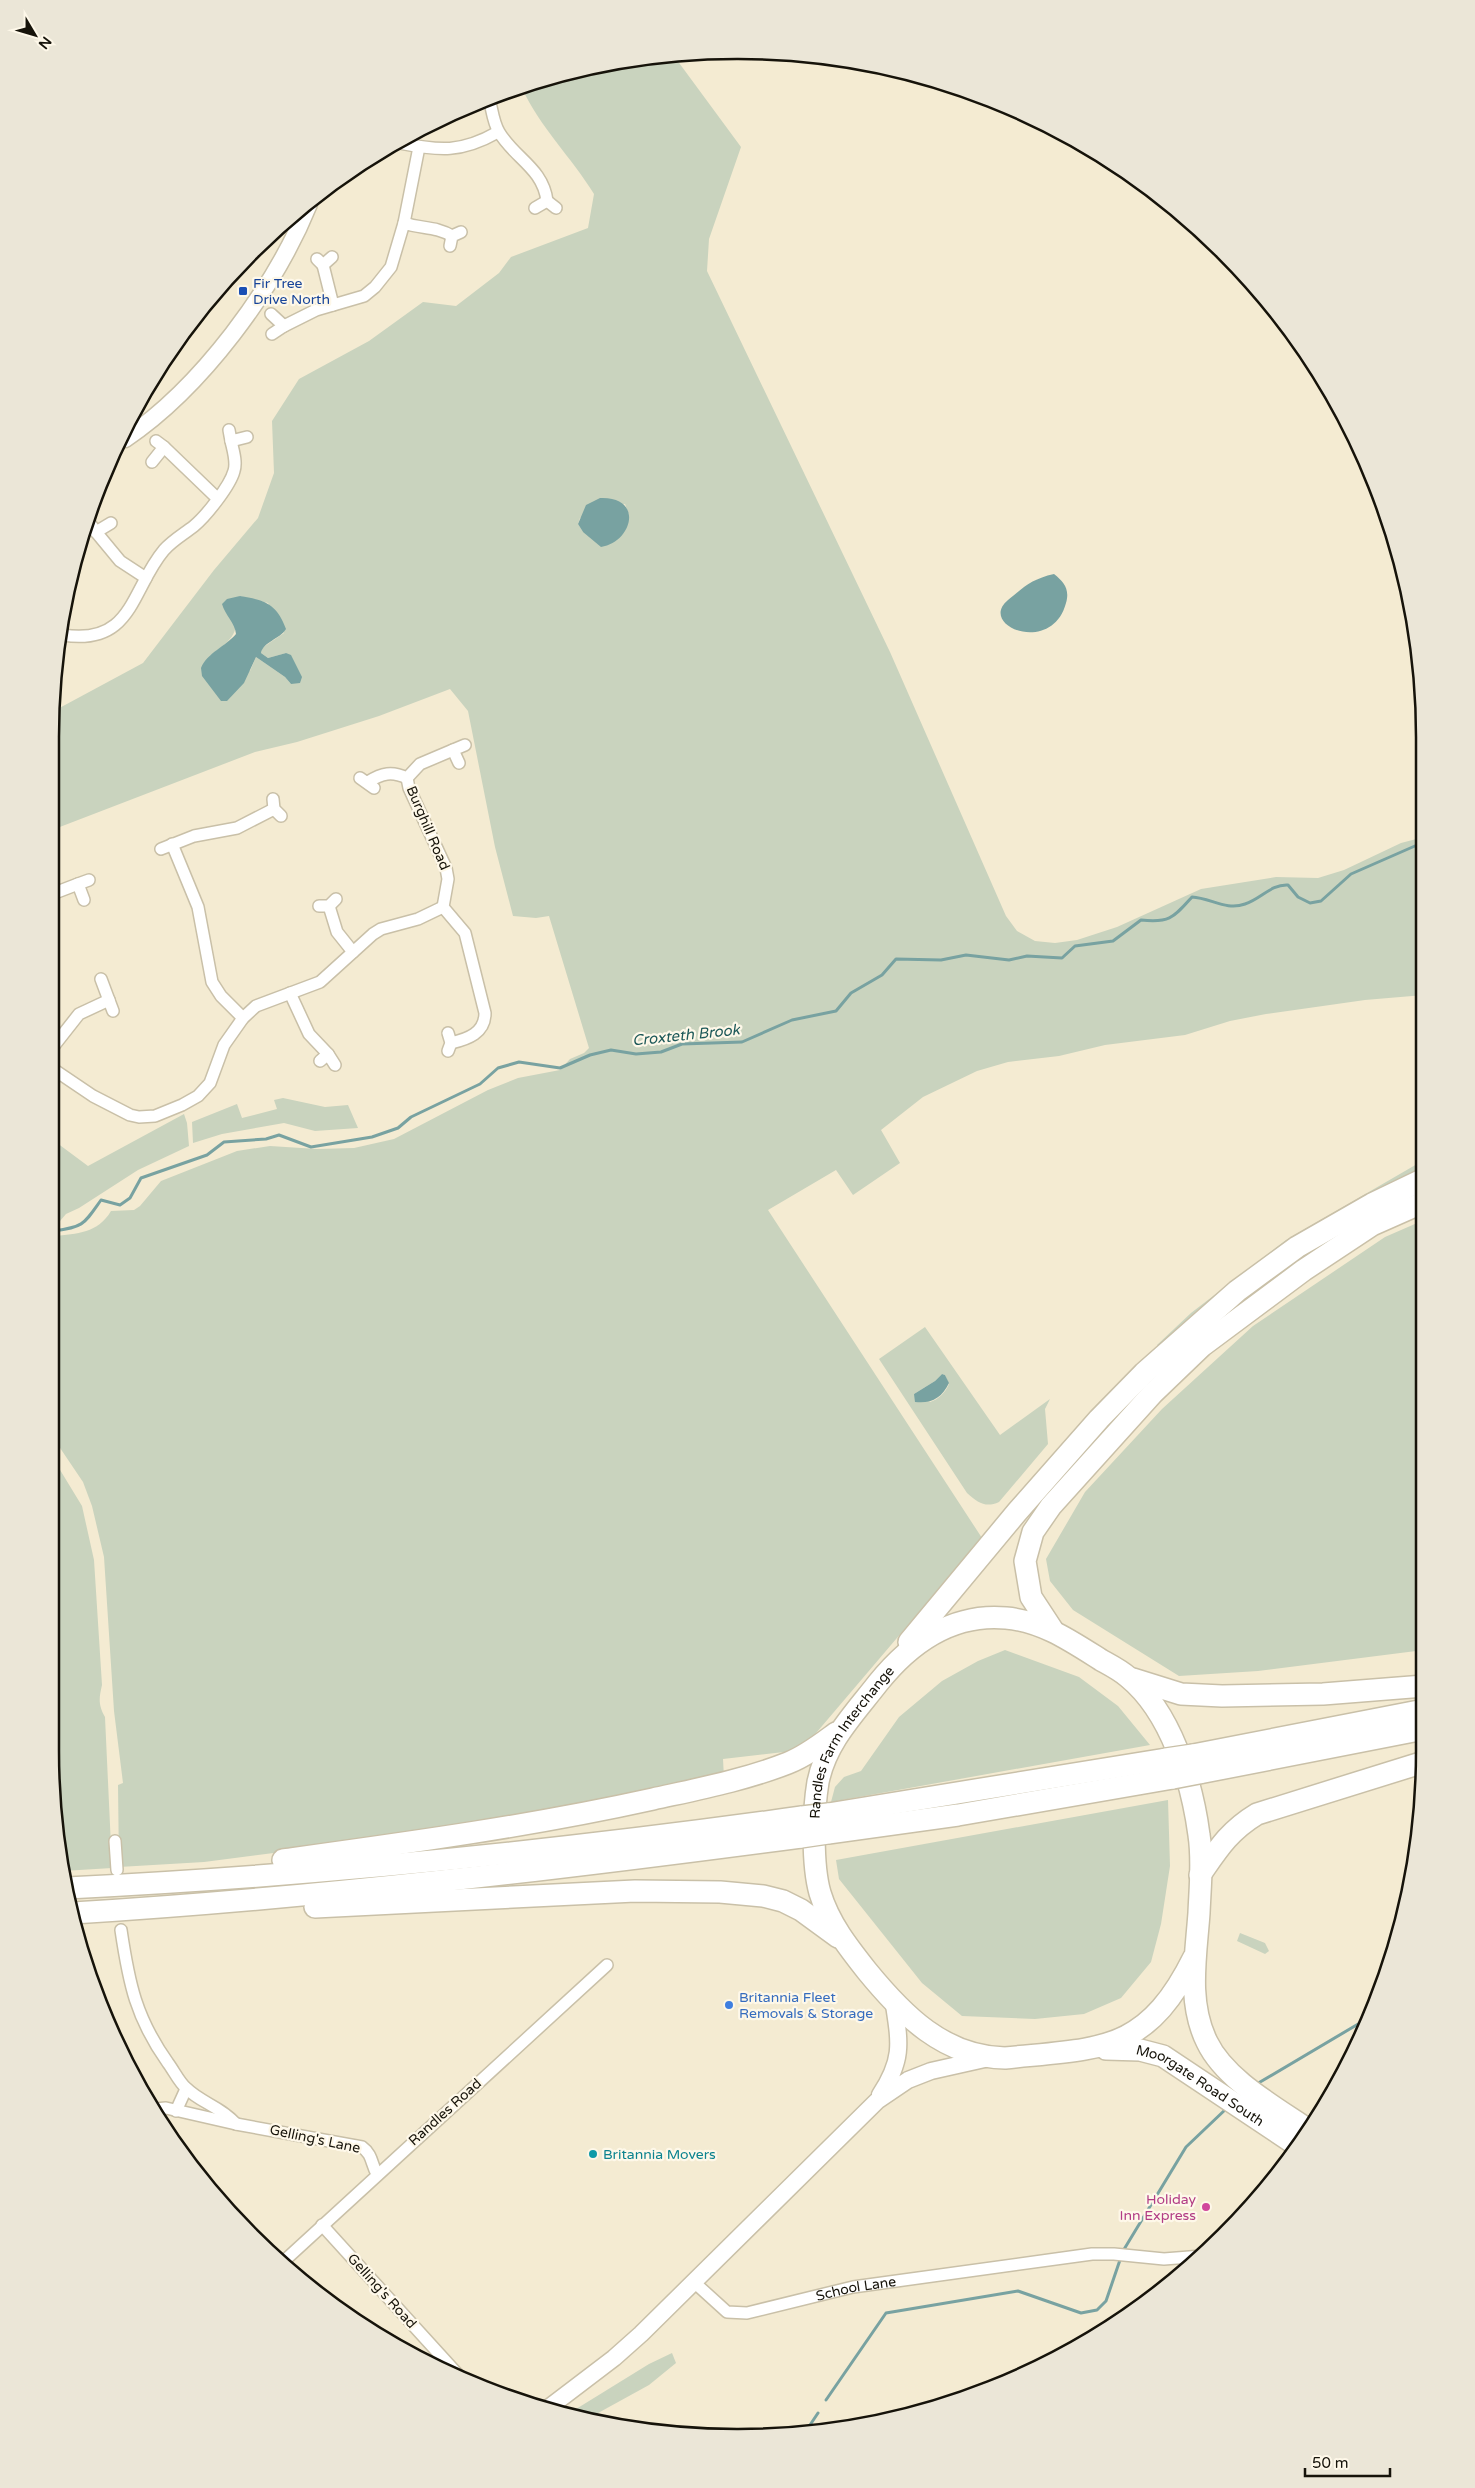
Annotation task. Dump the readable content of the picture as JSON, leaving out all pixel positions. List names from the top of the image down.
{
  "streets": {
    "highway": ["Randles Farm Interchange", "Moorgate Road South"],
    "street": [
      "Burghill Road",
      "Randles Road",
      "Gelling's Lane",
      "School Lane",
      "Gelling's Road"
    ]
  },
  "crossings": [
    ["Randles Farm Interchange", "Moorgate Road South"],
    ["Randles Road", "Gelling's Lane"],
    ["Randles Road", "Gelling's Road"]
  ],
  "water": ["Croxteth Brook"],
  "places": {
    "transit": ["Fir Tree Drive North"],
    "other": ["Britannia Fleet Removals & Storage", "Britannia Movers", "Holiday Inn Express"]
  },
  "scale_bar": "50 m",
  "north": "bottom right"
}
